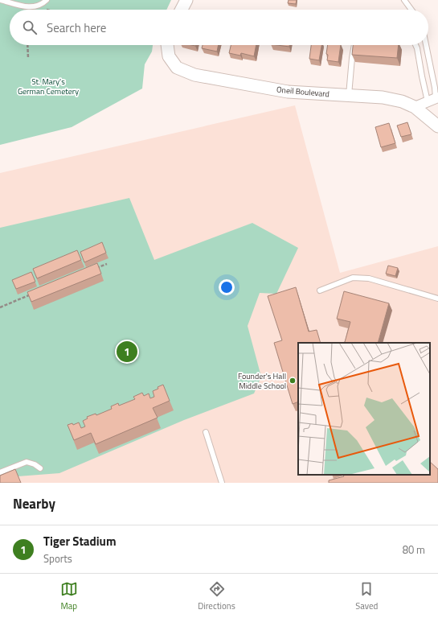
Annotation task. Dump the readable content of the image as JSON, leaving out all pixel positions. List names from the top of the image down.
{
  "streets": {
    "street": ["Oneil Boulevard"]
  },
  "parks": ["St. Mary's German Cemetery"],
  "places": ["Founder's Hall Middle School"],
  "page": {
    "search": "Search here",
    "pins": "1",
    "heading": "Nearby",
    "list": [
      {
        "mark": "1",
        "name": "Tiger Stadium",
        "note": "Sports",
        "value": "80 m"
      }
    ],
    "nav": ["Map", "Directions", "Saved"]
  }
}
